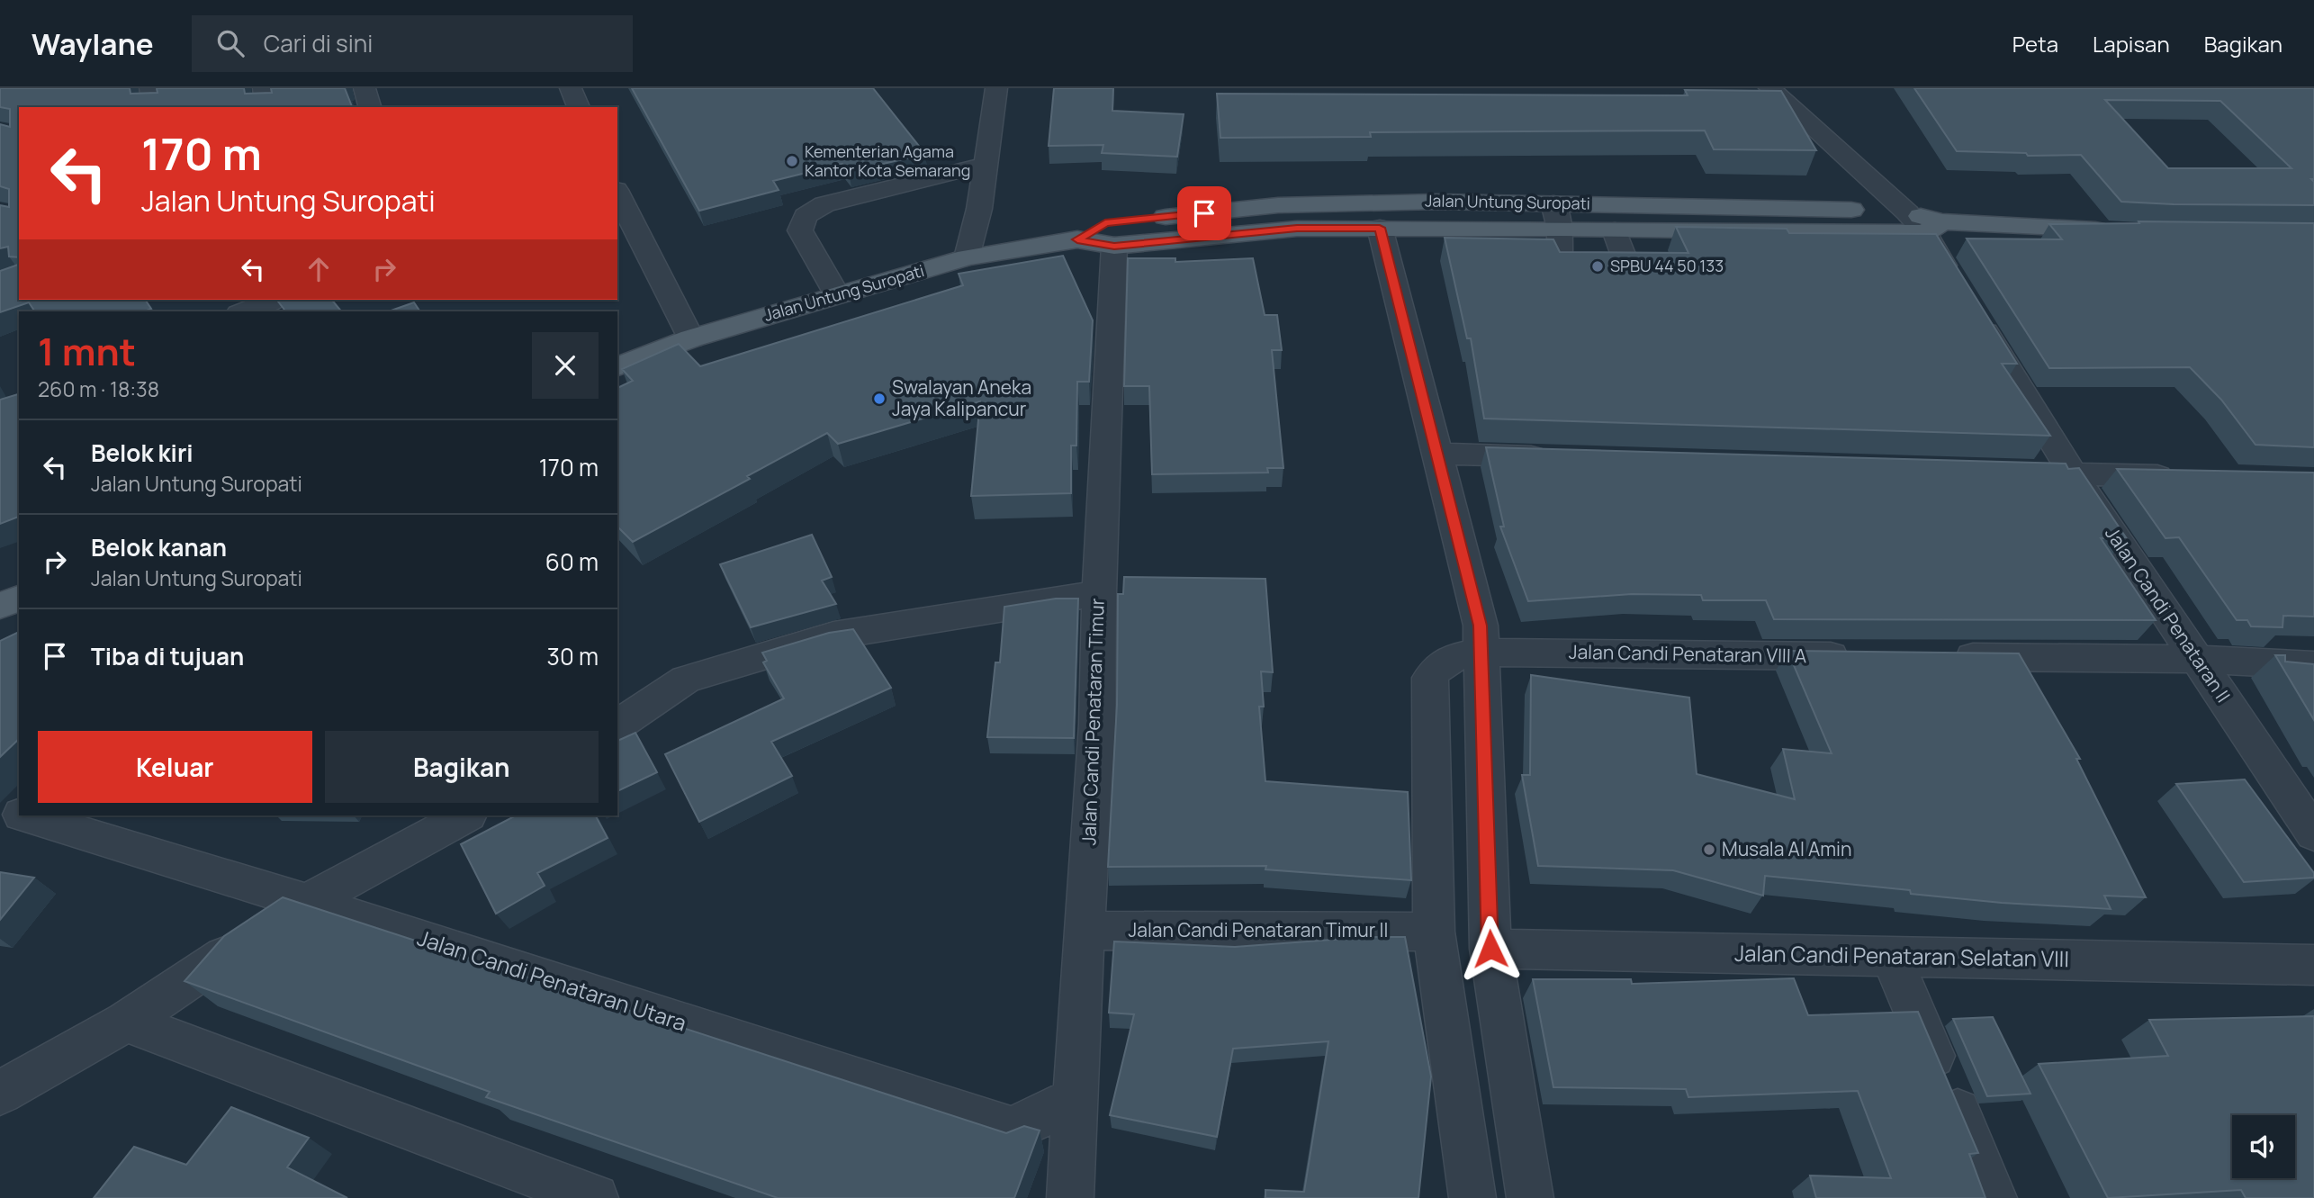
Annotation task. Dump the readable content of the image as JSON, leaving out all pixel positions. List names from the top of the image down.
{
  "streets": {
    "main road": ["Jalan Untung Suropati"],
    "street": [
      "Jalan Candi Penataran II",
      "Jalan Candi Penataran VIII A",
      "Jalan Candi Penataran Timur",
      "Jalan Candi Penataran Timur II",
      "Jalan Candi Penataran Selatan VIII",
      "Jalan Candi Penataran Utara"
    ]
  },
  "crossings": [
    ["Jalan Untung Suropati", "Jalan Candi Penataran II"],
    ["Jalan Untung Suropati", "Jalan Candi Penataran Timur"],
    ["Jalan Candi Penataran Timur", "Jalan Candi Penataran Timur II"],
    ["Jalan Candi Penataran Timur", "Jalan Candi Penataran Utara"]
  ],
  "places": [
    "Kementerian Agama Kantor Kota Semarang",
    "SPBU 44 50 133",
    "Swalayan Aneka Jaya Kalipancur",
    "Musala Al Amin"
  ],
  "page": {
    "header": "Waylane",
    "search": "Cari di sini",
    "nav": ["Peta", "Lapisan", "Bagikan"],
    "turn": ["170 m", "Jalan Untung Suropati"],
    "heading": ["1 mnt", "260 m · 18:38"],
    "list": [
      {
        "name": "Belok kiri",
        "note": "Jalan Untung Suropati",
        "value": "170 m"
      },
      {
        "name": "Belok kanan",
        "note": "Jalan Untung Suropati",
        "value": "60 m"
      },
      {
        "name": "Tiba di tujuan",
        "value": "30 m"
      }
    ],
    "buttons": ["Keluar", "Bagikan"]
  }
}
